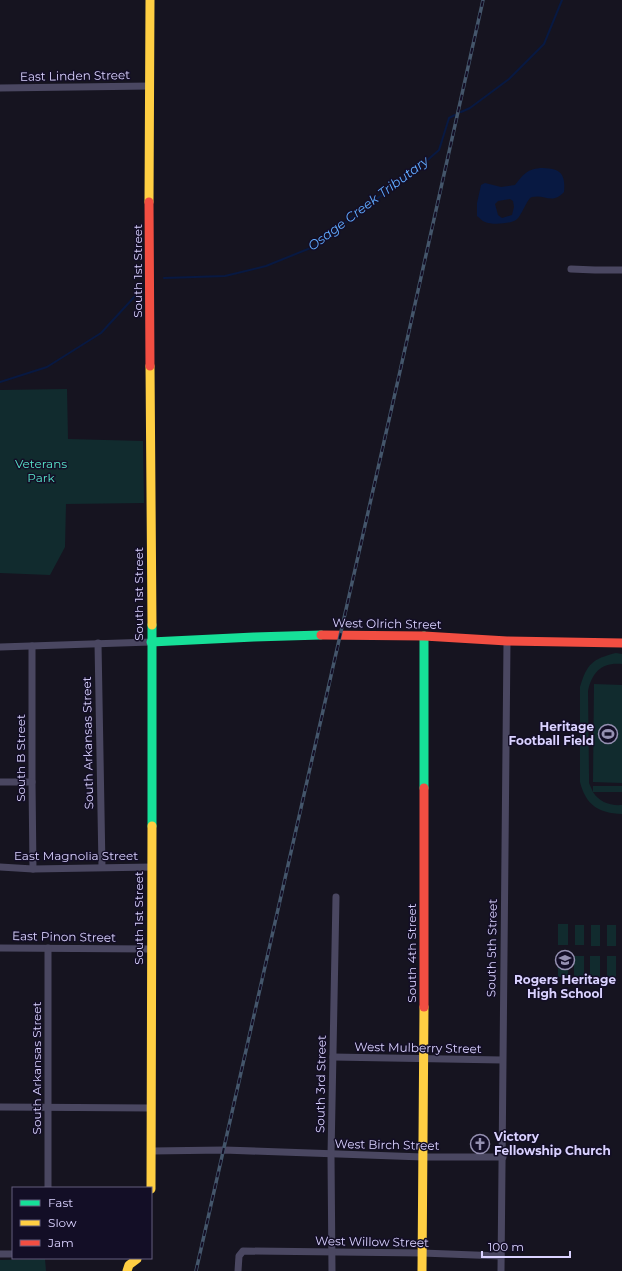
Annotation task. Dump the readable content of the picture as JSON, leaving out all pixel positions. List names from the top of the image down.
{
  "streets": {
    "street": [
      "East Linden Street",
      "South 1st Street",
      "West Olrich Street",
      "South Arkansas Street",
      "South B Street",
      "East Magnolia Street",
      "East Pinon Street",
      "South 5th Street",
      "South 4th Street",
      "West Mulberry Street",
      "South 3rd Street",
      "West Birch Street",
      "West Willow Street"
    ]
  },
  "crossings": [
    ["East Linden Street", "South 1st Street"],
    ["South 1st Street", "West Olrich Street"],
    ["South 1st Street", "East Magnolia Street"],
    ["South 1st Street", "East Pinon Street"],
    ["South 1st Street", "West Birch Street"],
    ["West Olrich Street", "South 5th Street"],
    ["West Olrich Street", "South 4th Street"],
    ["South Arkansas Street", "East Magnolia Street"],
    ["South Arkansas Street", "East Pinon Street"],
    ["South B Street", "East Magnolia Street"],
    ["South 5th Street", "West Mulberry Street"],
    ["South 5th Street", "West Birch Street"],
    ["South 5th Street", "West Willow Street"],
    ["South 4th Street", "West Mulberry Street"],
    ["South 4th Street", "West Birch Street"],
    ["South 4th Street", "West Willow Street"],
    ["West Mulberry Street", "South 3rd Street"],
    ["South 3rd Street", "West Birch Street"],
    ["South 3rd Street", "West Willow Street"]
  ],
  "water": ["Osage Creek Tributary"],
  "parks": ["Veterans Park"],
  "places": {
    "sports": ["Heritage Football Field"],
    "school or university": ["Rogers Heritage High School"],
    "church": ["Victory Fellowship Church"]
  },
  "legend": ["Fast", "Slow", "Jam"],
  "scale_bar": "100 m"
}
